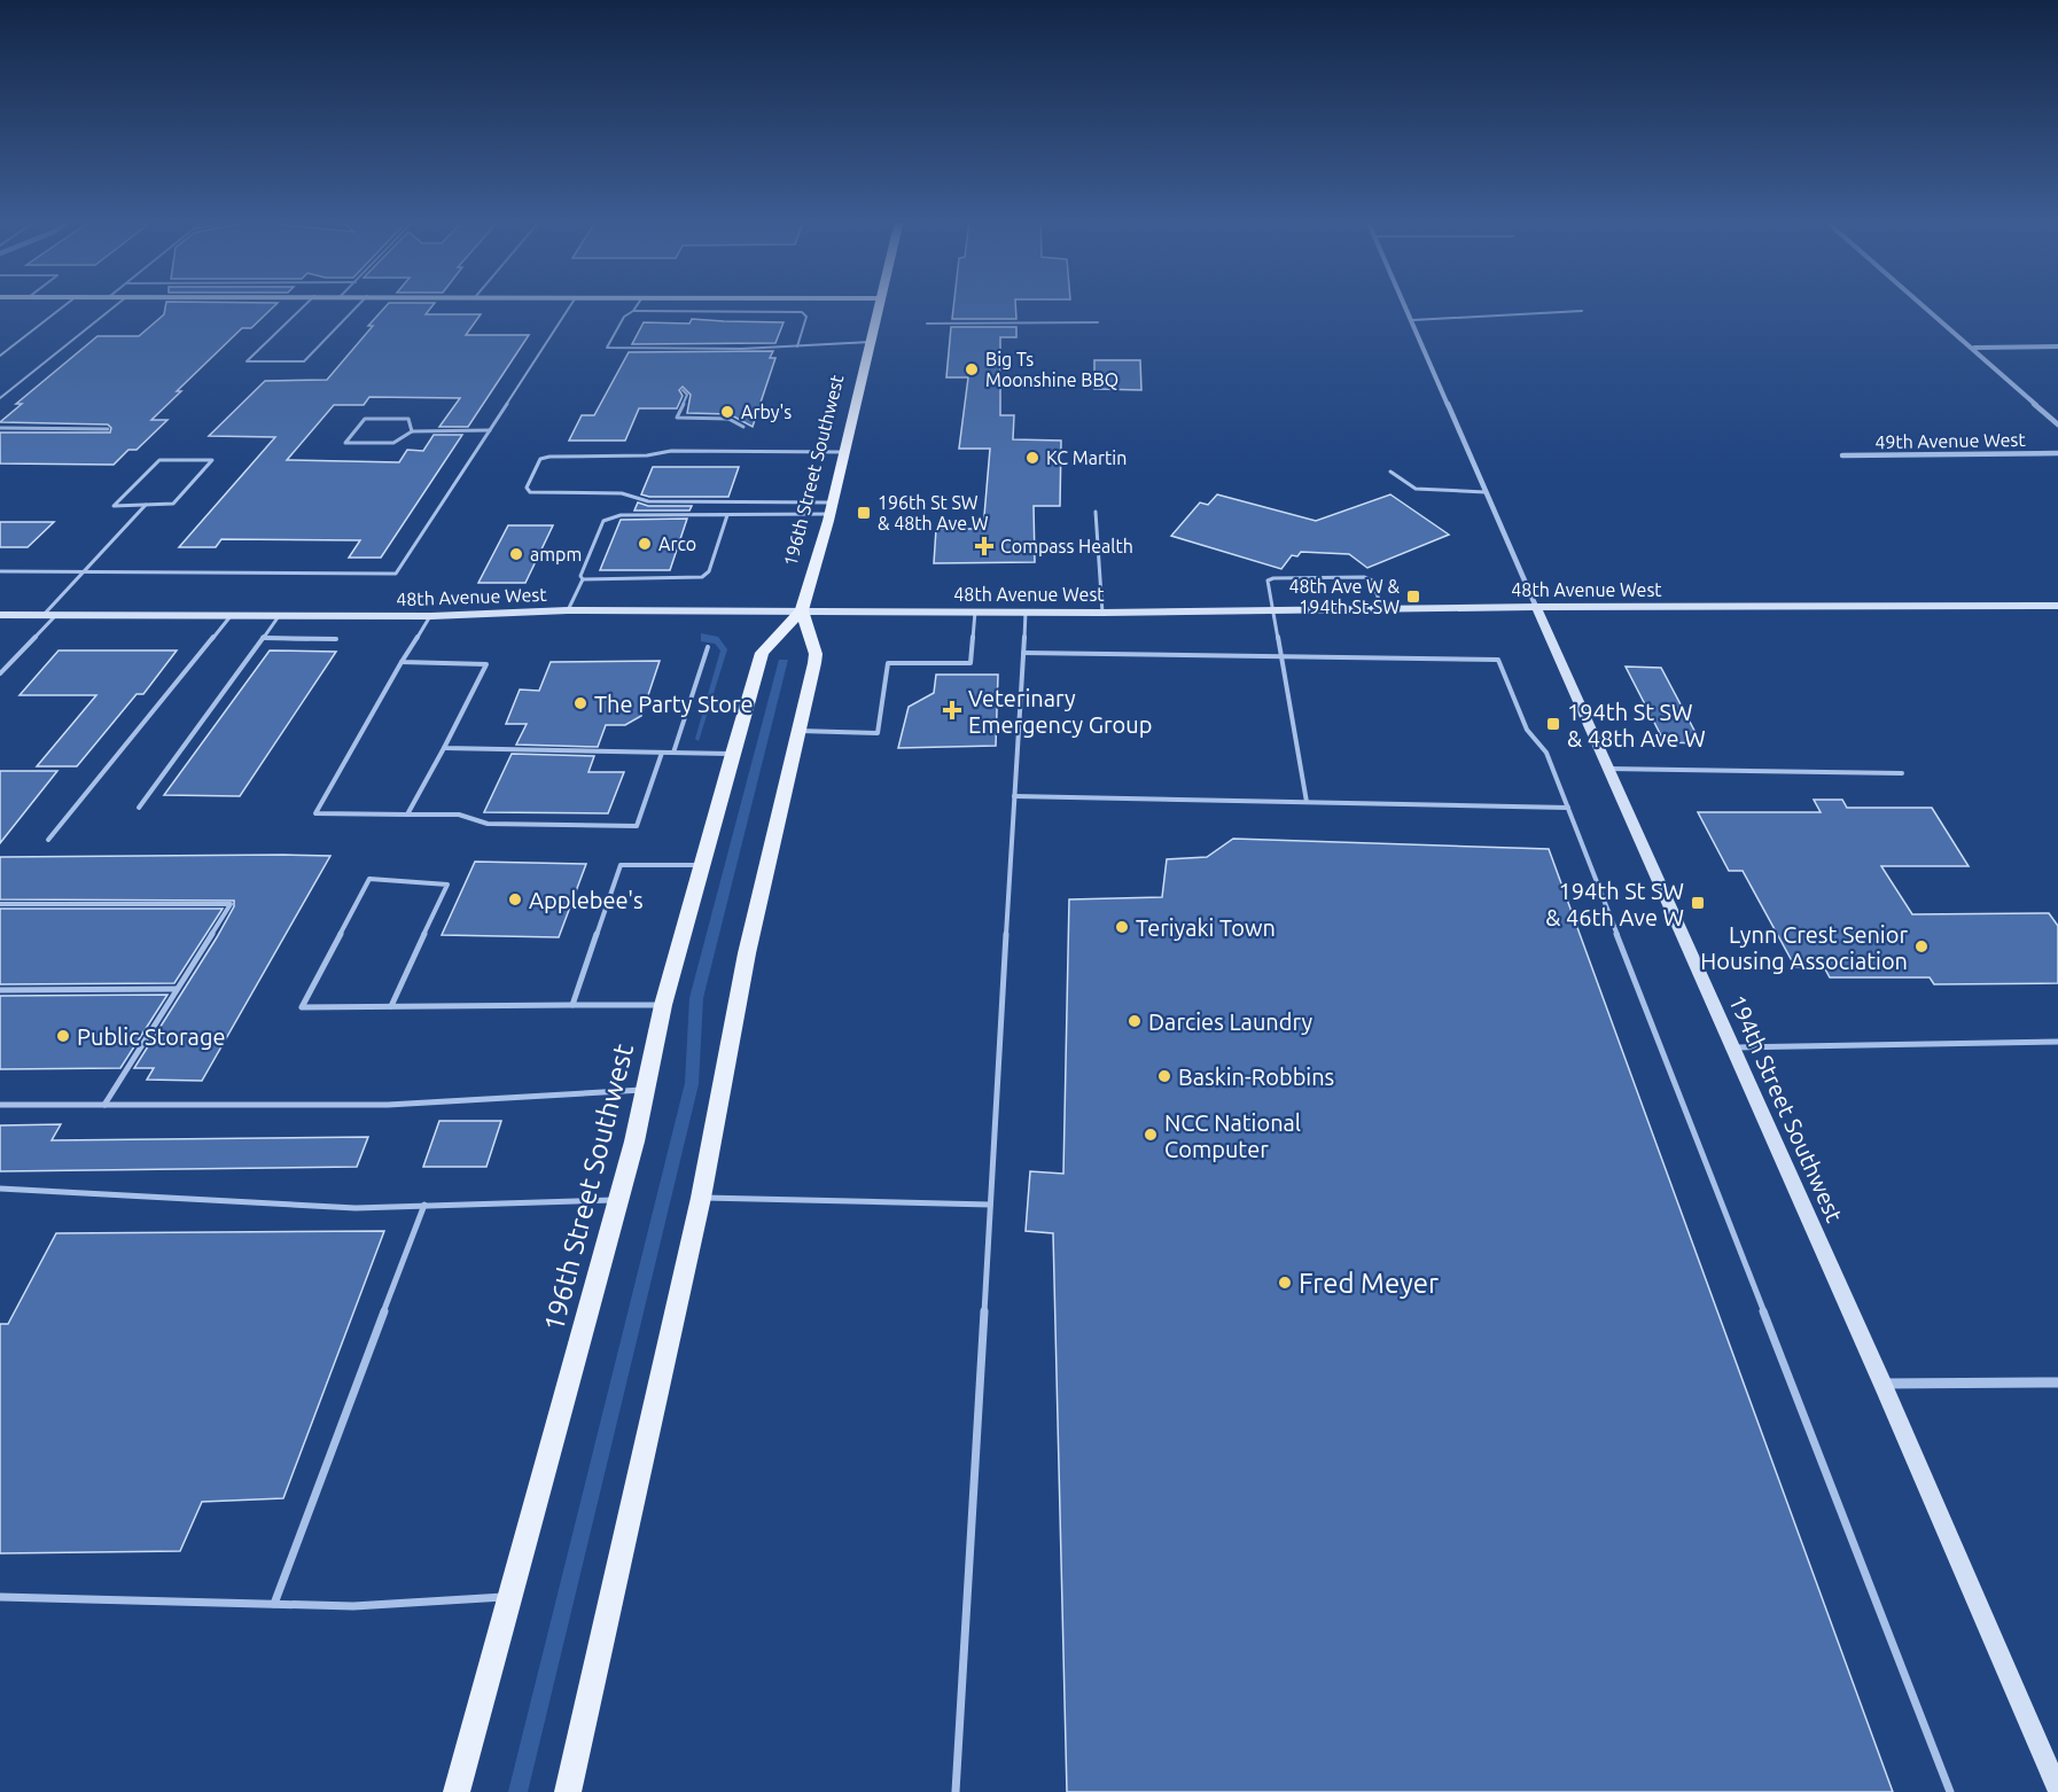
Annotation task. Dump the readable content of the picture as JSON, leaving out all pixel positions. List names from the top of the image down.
{
  "streets": {
    "main road": ["196th Street Southwest"],
    "street": ["49th Avenue West", "48th Avenue West", "194th Street Southwest"]
  },
  "crossings": [
    ["196th Street Southwest", "48th Avenue West"],
    ["48th Avenue West", "194th Street Southwest"]
  ],
  "places": {
    "other": [
      "Big Ts Moonshine BBQ",
      "Arby's",
      "KC Martin",
      "Arco",
      "ampm",
      "The Party Store",
      "Applebee's",
      "Teriyaki Town",
      "Lynn Crest Senior Housing Association",
      "Darcies Laundry",
      "Public Storage",
      "Baskin-Robbins",
      "NCC National Computer",
      "Fred Meyer"
    ],
    "transit": [
      "196th St SW & 48th Ave W",
      "48th Ave W & 194th St SW",
      "194th St SW & 48th Ave W",
      "194th St SW & 46th Ave W"
    ],
    "health": ["Compass Health", "Veterinary Emergency Group"]
  }
}
